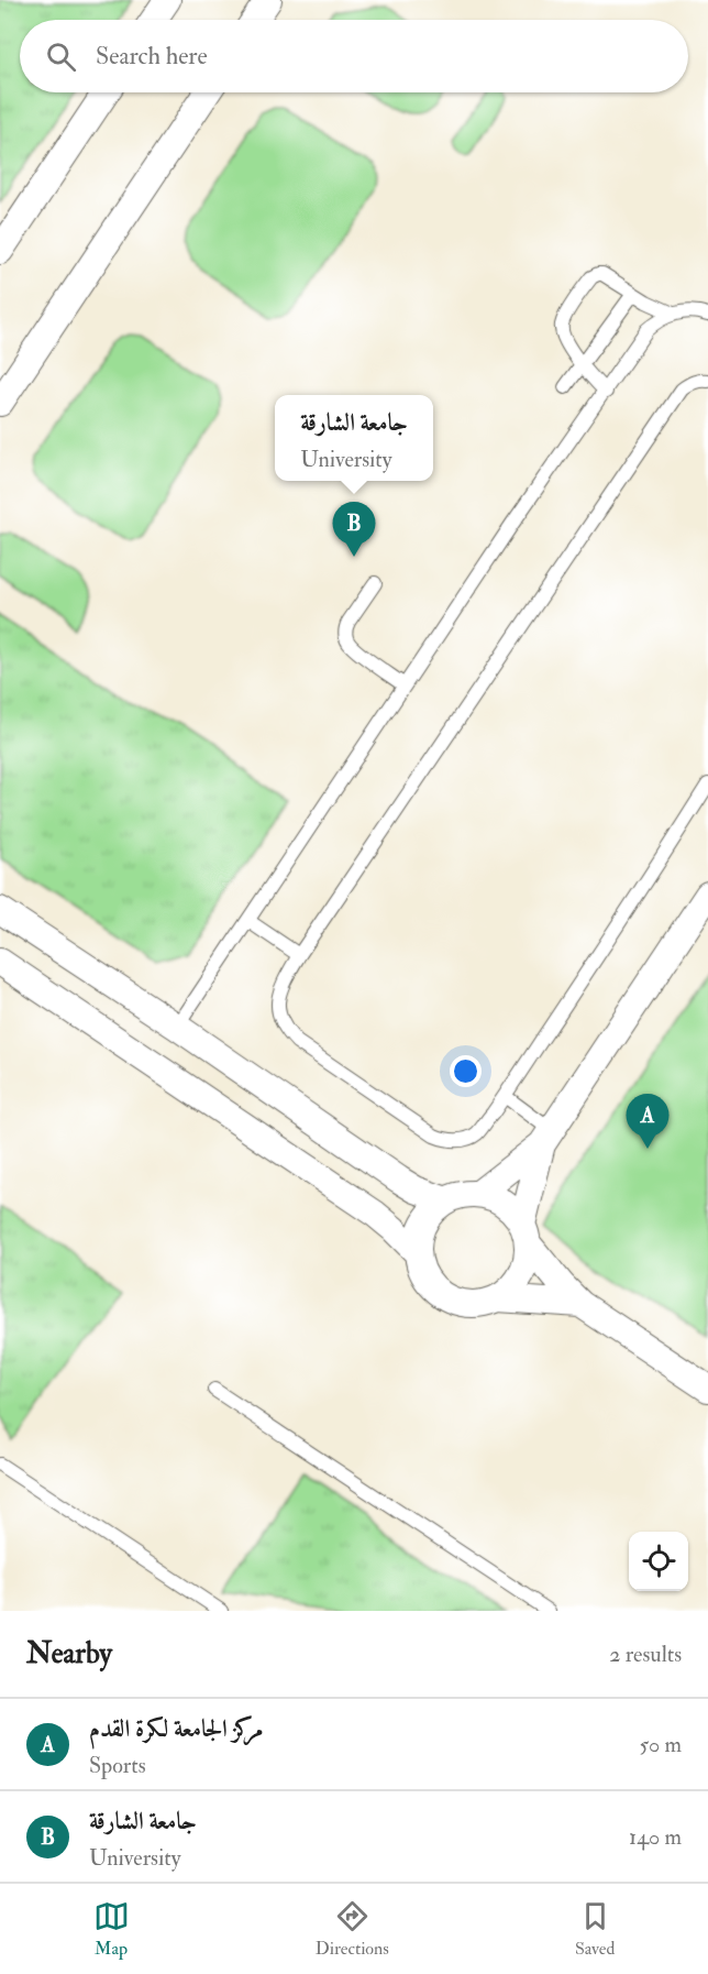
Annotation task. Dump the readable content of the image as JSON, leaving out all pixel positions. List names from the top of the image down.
{
  "page": {
    "search": "Search here",
    "popup": ["جامعة الشارقة", "University"],
    "pins": ["B", "A"],
    "heading": ["Nearby", "2 results"],
    "list": [
      {
        "mark": "A",
        "name": "مركز الجامعة لكرة القدم",
        "note": "Sports",
        "value": "50 m"
      },
      {
        "mark": "B",
        "name": "جامعة الشارقة",
        "note": "University",
        "value": "140 m"
      }
    ],
    "nav": ["Map", "Directions", "Saved"]
  }
}
